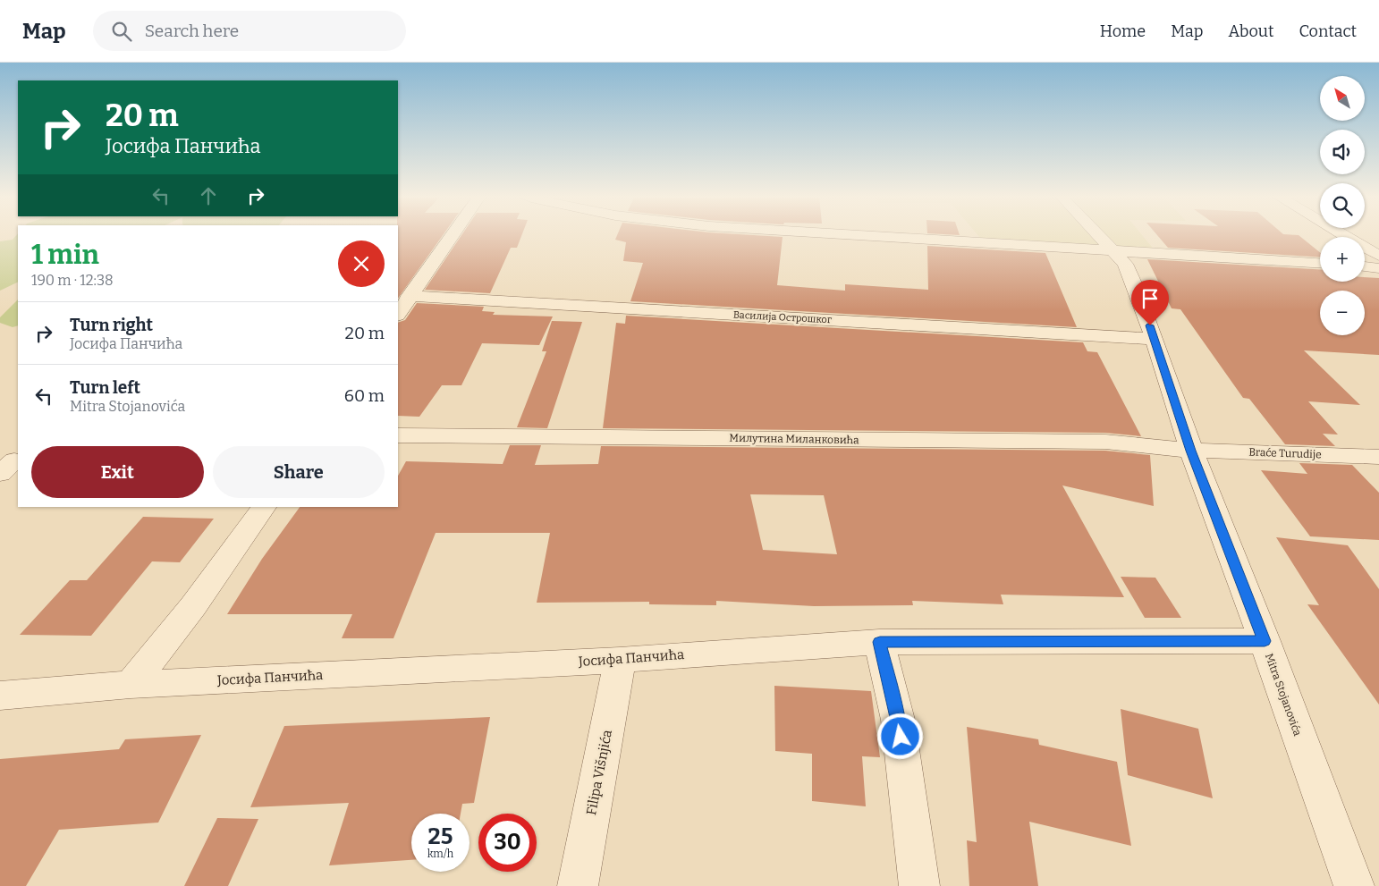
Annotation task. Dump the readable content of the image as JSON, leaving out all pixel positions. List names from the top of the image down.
{
  "streets": {
    "street": [
      "Василија Острошког",
      "Милутина Миланковића",
      "Braće Turudije",
      "Јосифа Панчића",
      "Mitra Stojanovića",
      "Filipa Višnjića"
    ]
  },
  "crossings": [
    ["Василија Острошког", "Mitra Stojanovića"],
    ["Милутина Миланковића", "Braće Turudije"],
    ["Милутина Миланковића", "Mitra Stojanovića"],
    ["Braće Turudije", "Mitra Stojanovića"],
    ["Јосифа Панчића", "Mitra Stojanovića"],
    ["Јосифа Панчића", "Filipa Višnjića"]
  ],
  "north": "top left",
  "page": {
    "header": "Map",
    "search": "Search here",
    "nav": [
      "Home",
      "Map",
      "About",
      "Contact"
    ],
    "map_buttons": ["+", "−"],
    "turn": ["20 m", "Јосифа Панчића"],
    "heading": ["1 min", "190 m · 12:38"],
    "list": [
      {
        "name": "Turn right",
        "note": "Јосифа Панчића",
        "value": "20 m"
      },
      {
        "name": "Turn left",
        "note": "Mitra Stojanovića",
        "value": "60 m"
      }
    ],
    "buttons": ["Exit", "Share"],
    "speed": "25 km/h",
    "limit": "30"
  }
}
